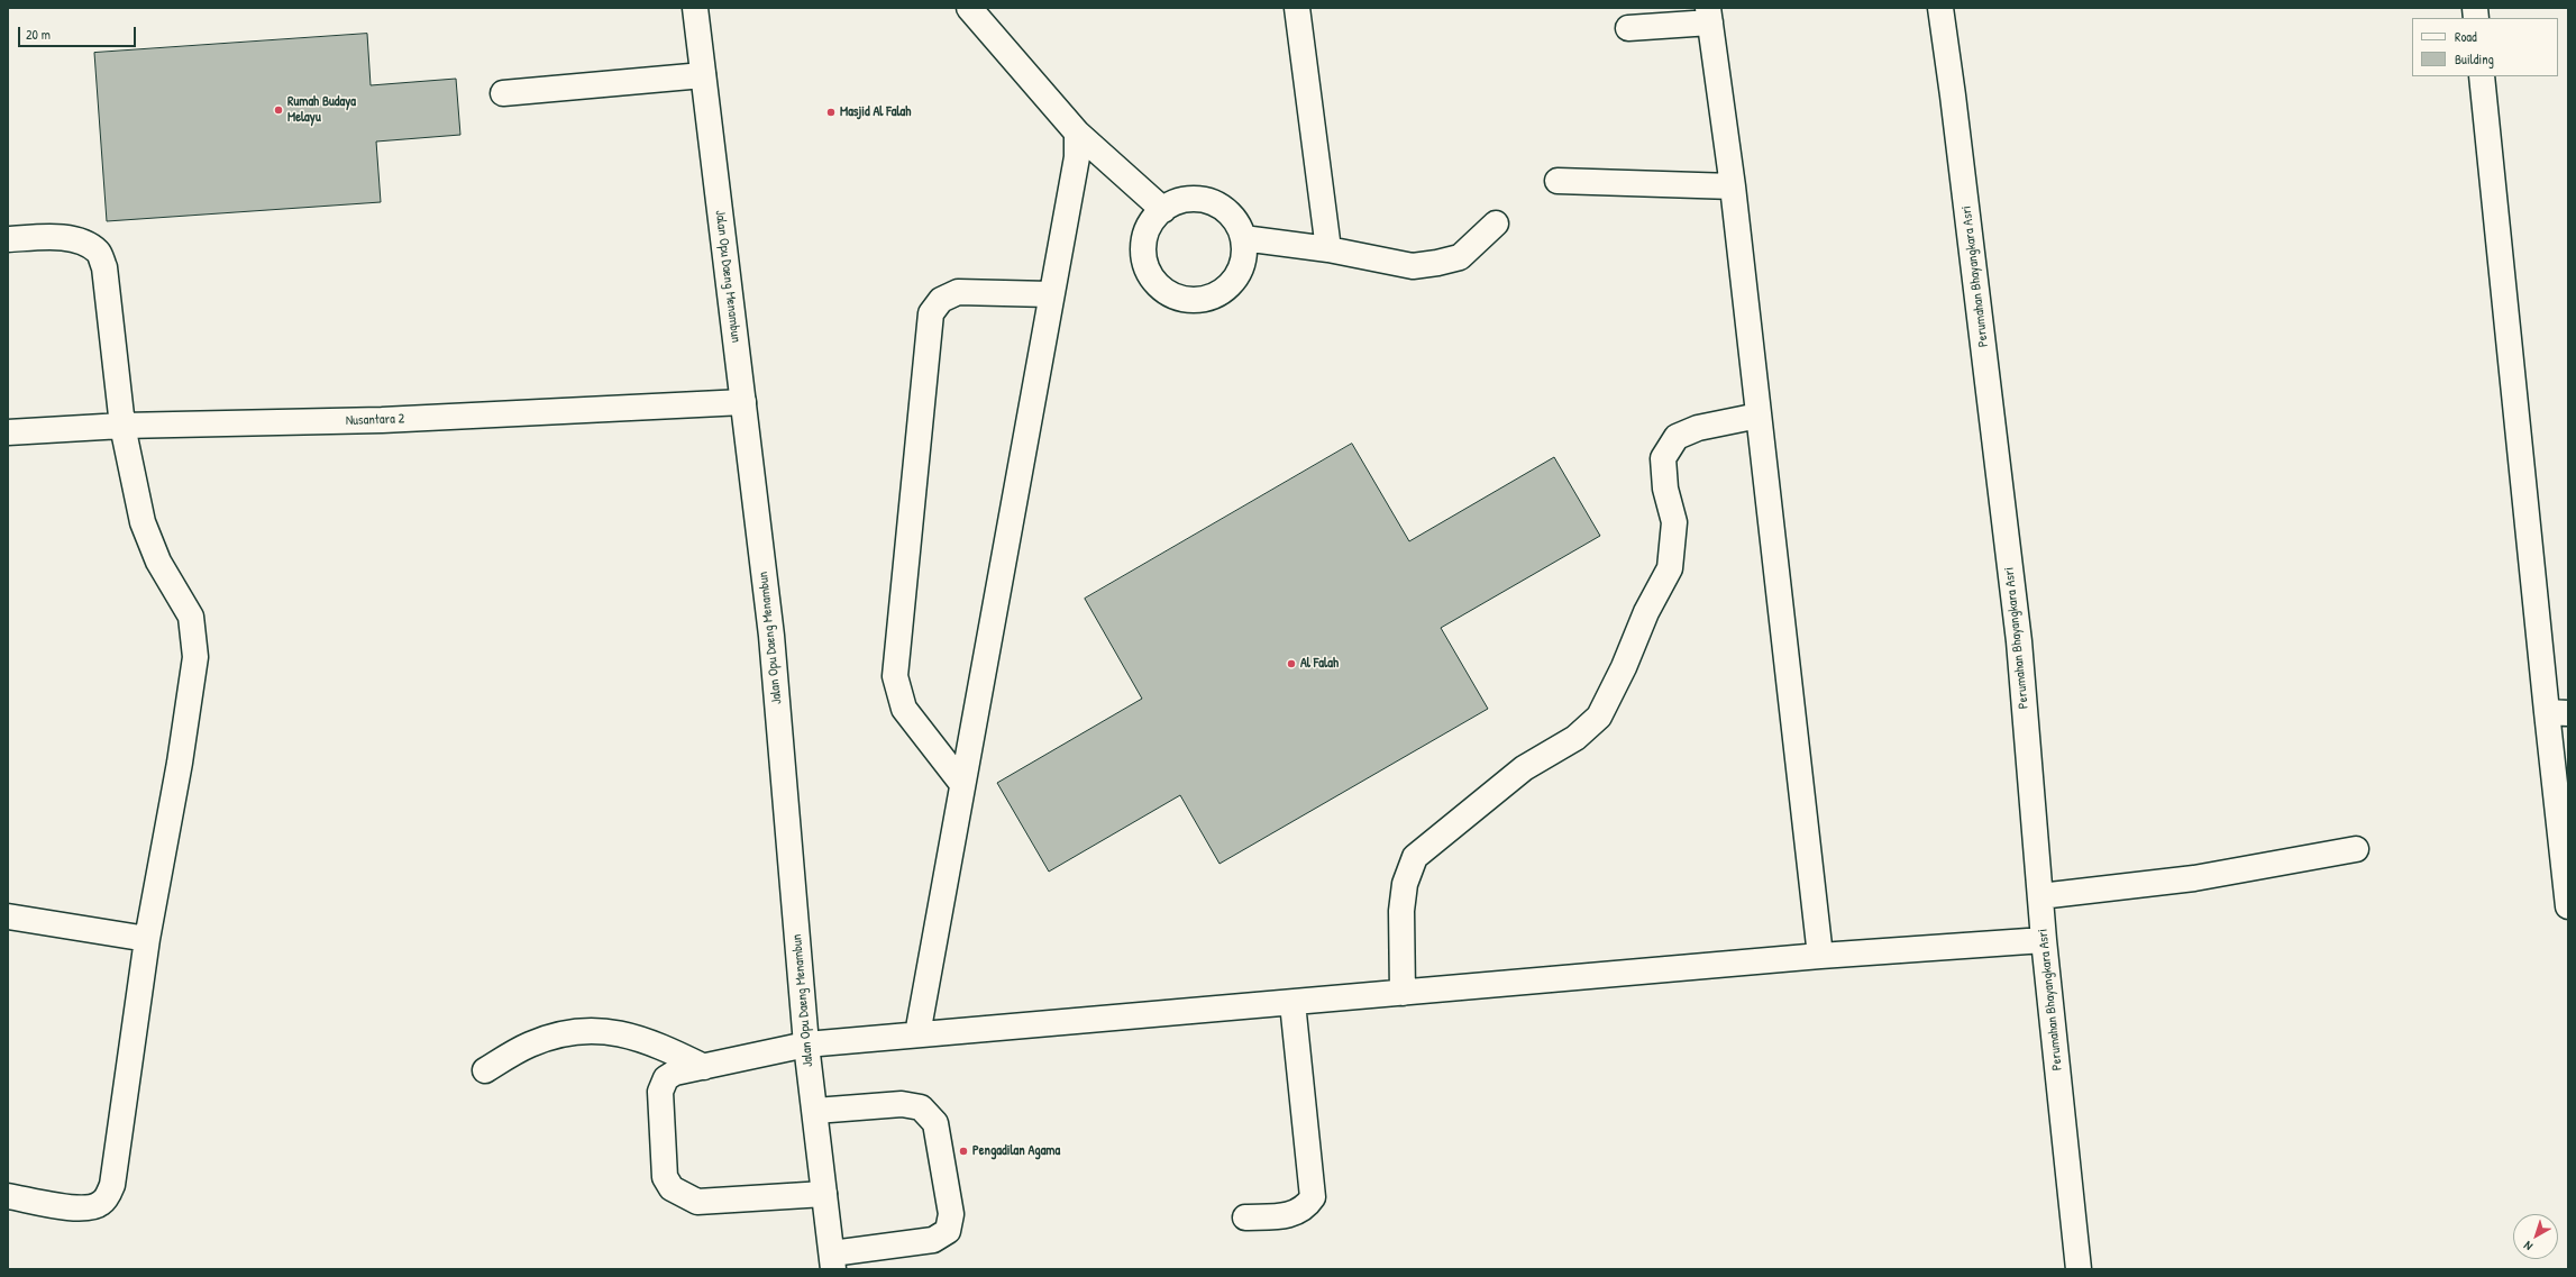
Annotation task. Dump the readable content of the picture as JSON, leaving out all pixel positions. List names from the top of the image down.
{
  "streets": {
    "main road": ["Jalan Opu Daeng Menambun", "Perumahan Bhayangkara Asri", "Nusantara 2"]
  },
  "crossings": [
    ["Jalan Opu Daeng Menambun", "Nusantara 2"]
  ],
  "places": [
    "Rumah Budaya Melayu",
    "Masjid Al Falah",
    "Al Falah",
    "Pengadilan Agama"
  ],
  "legend": ["Road", "Building"],
  "scale_bar": "20 m",
  "north": "bottom left"
}
